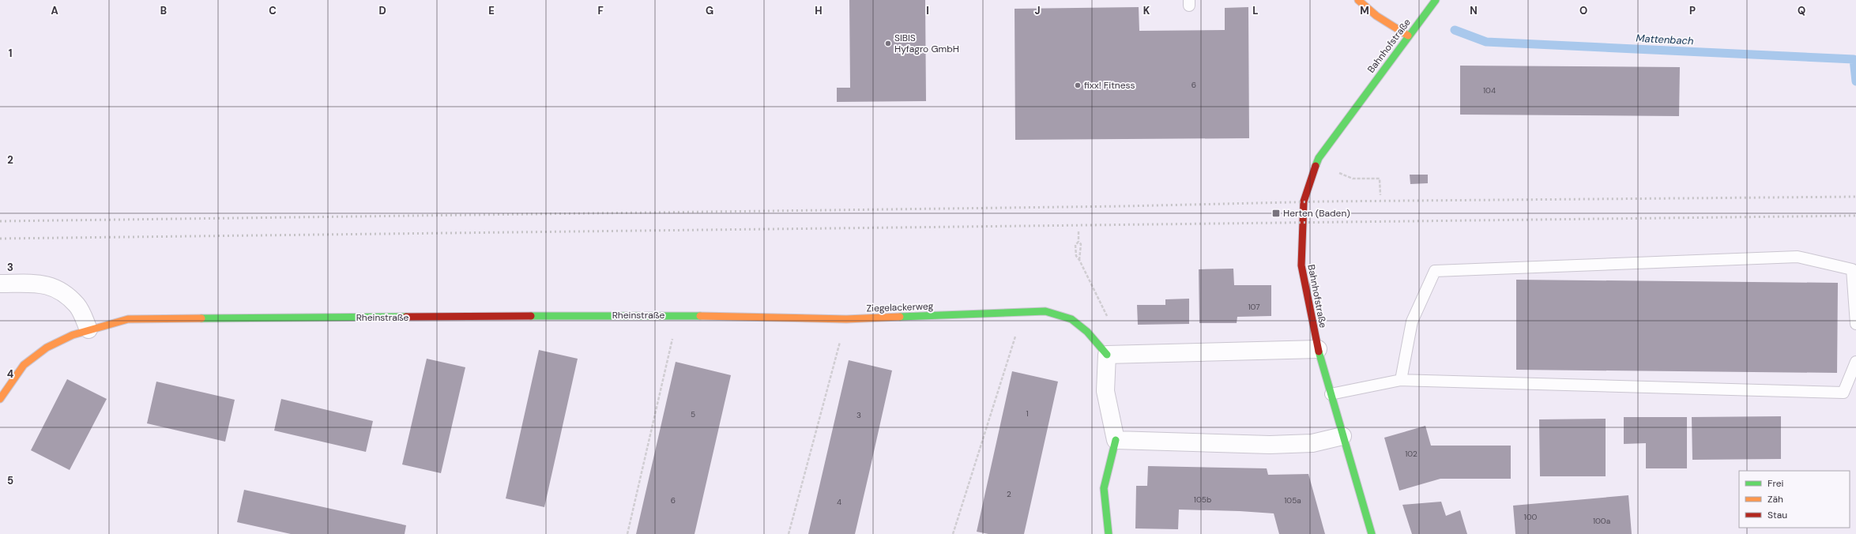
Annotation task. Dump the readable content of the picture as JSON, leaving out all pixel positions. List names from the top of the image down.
{
  "streets": {
    "street": ["Bahnhofstraße", "Ziegelackerweg", "Rheinstraße"]
  },
  "crossings": [
    ["Ziegelackerweg", "Rheinstraße"]
  ],
  "water": ["Mattenbach"],
  "places": {
    "other": ["SIBIS Hyfagro GmbH", "fixx! Fitness"],
    "transit": ["Herten (Baden)"]
  },
  "house_numbers": [
    "6",
    "104",
    "107",
    "1",
    "5",
    "3",
    "102",
    "2",
    "105b",
    "6",
    "105a",
    "4",
    "100",
    "100a"
  ],
  "legend": ["Frei", "Zäh", "Stau"],
  "grid": {
    "columns": [
      "A",
      "B",
      "C",
      "D",
      "E",
      "F",
      "G",
      "H",
      "I",
      "J",
      "K",
      "L",
      "M",
      "N",
      "O",
      "P",
      "Q"
    ],
    "rows": [
      "1",
      "2",
      "3",
      "4",
      "5"
    ]
  }
}
